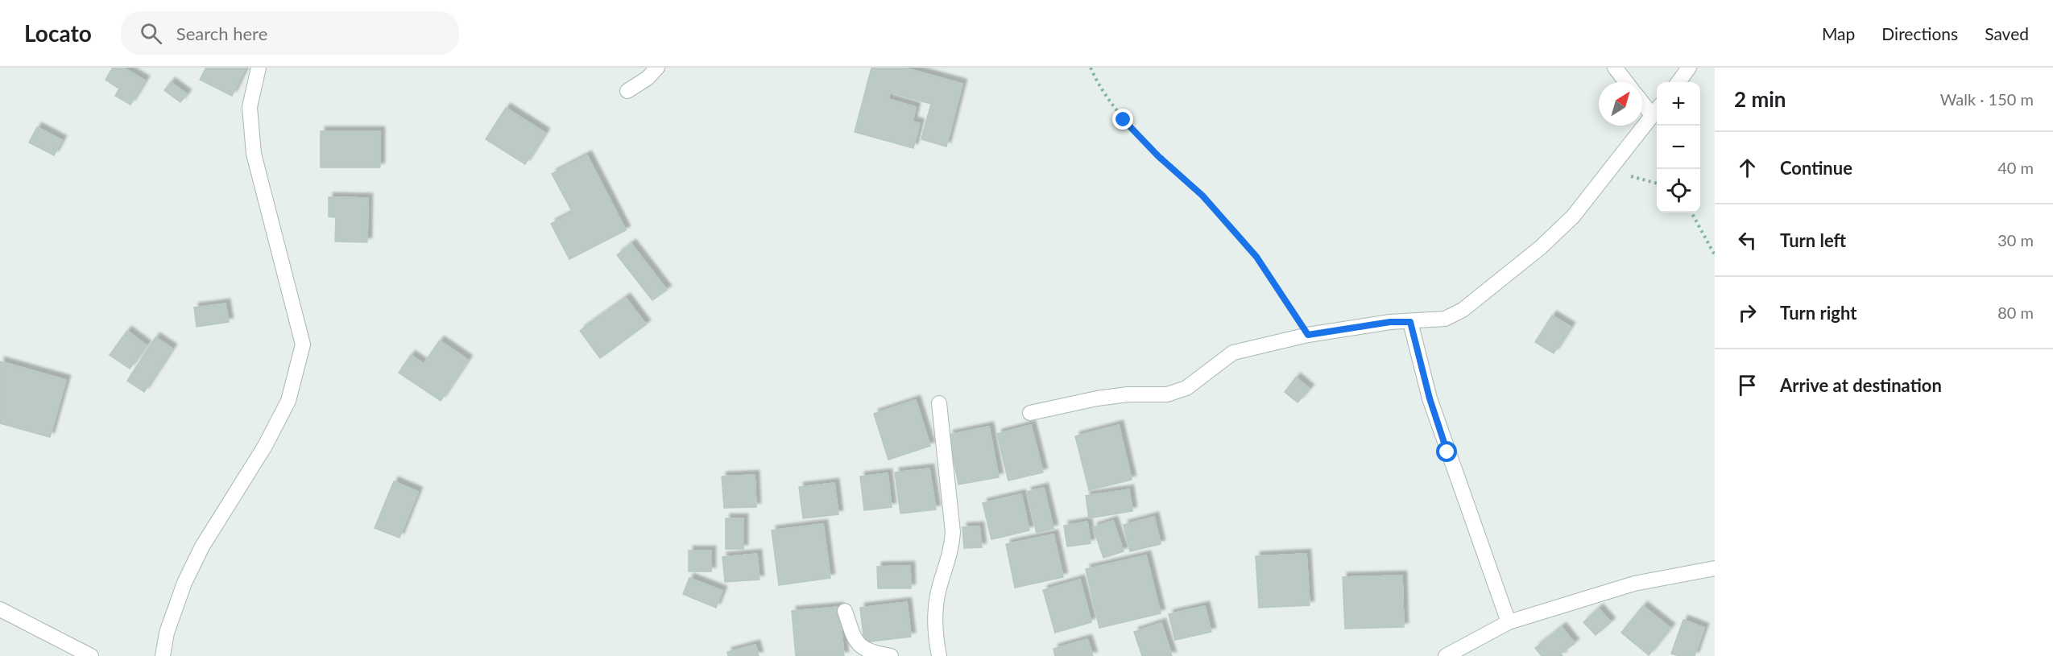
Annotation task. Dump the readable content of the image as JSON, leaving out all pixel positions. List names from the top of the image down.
{
  "north": "top right",
  "page": {
    "header": "Locato",
    "search": "Search here",
    "nav": ["Map", "Directions", "Saved"],
    "heading": ["2 min", "Walk · 150 m"],
    "map_buttons": ["+", "−"],
    "list": [
      ["Continue", "40 m"],
      ["Turn left", "30 m"],
      ["Turn right", "80 m"],
      "Arrive at destination"
    ]
  }
}
